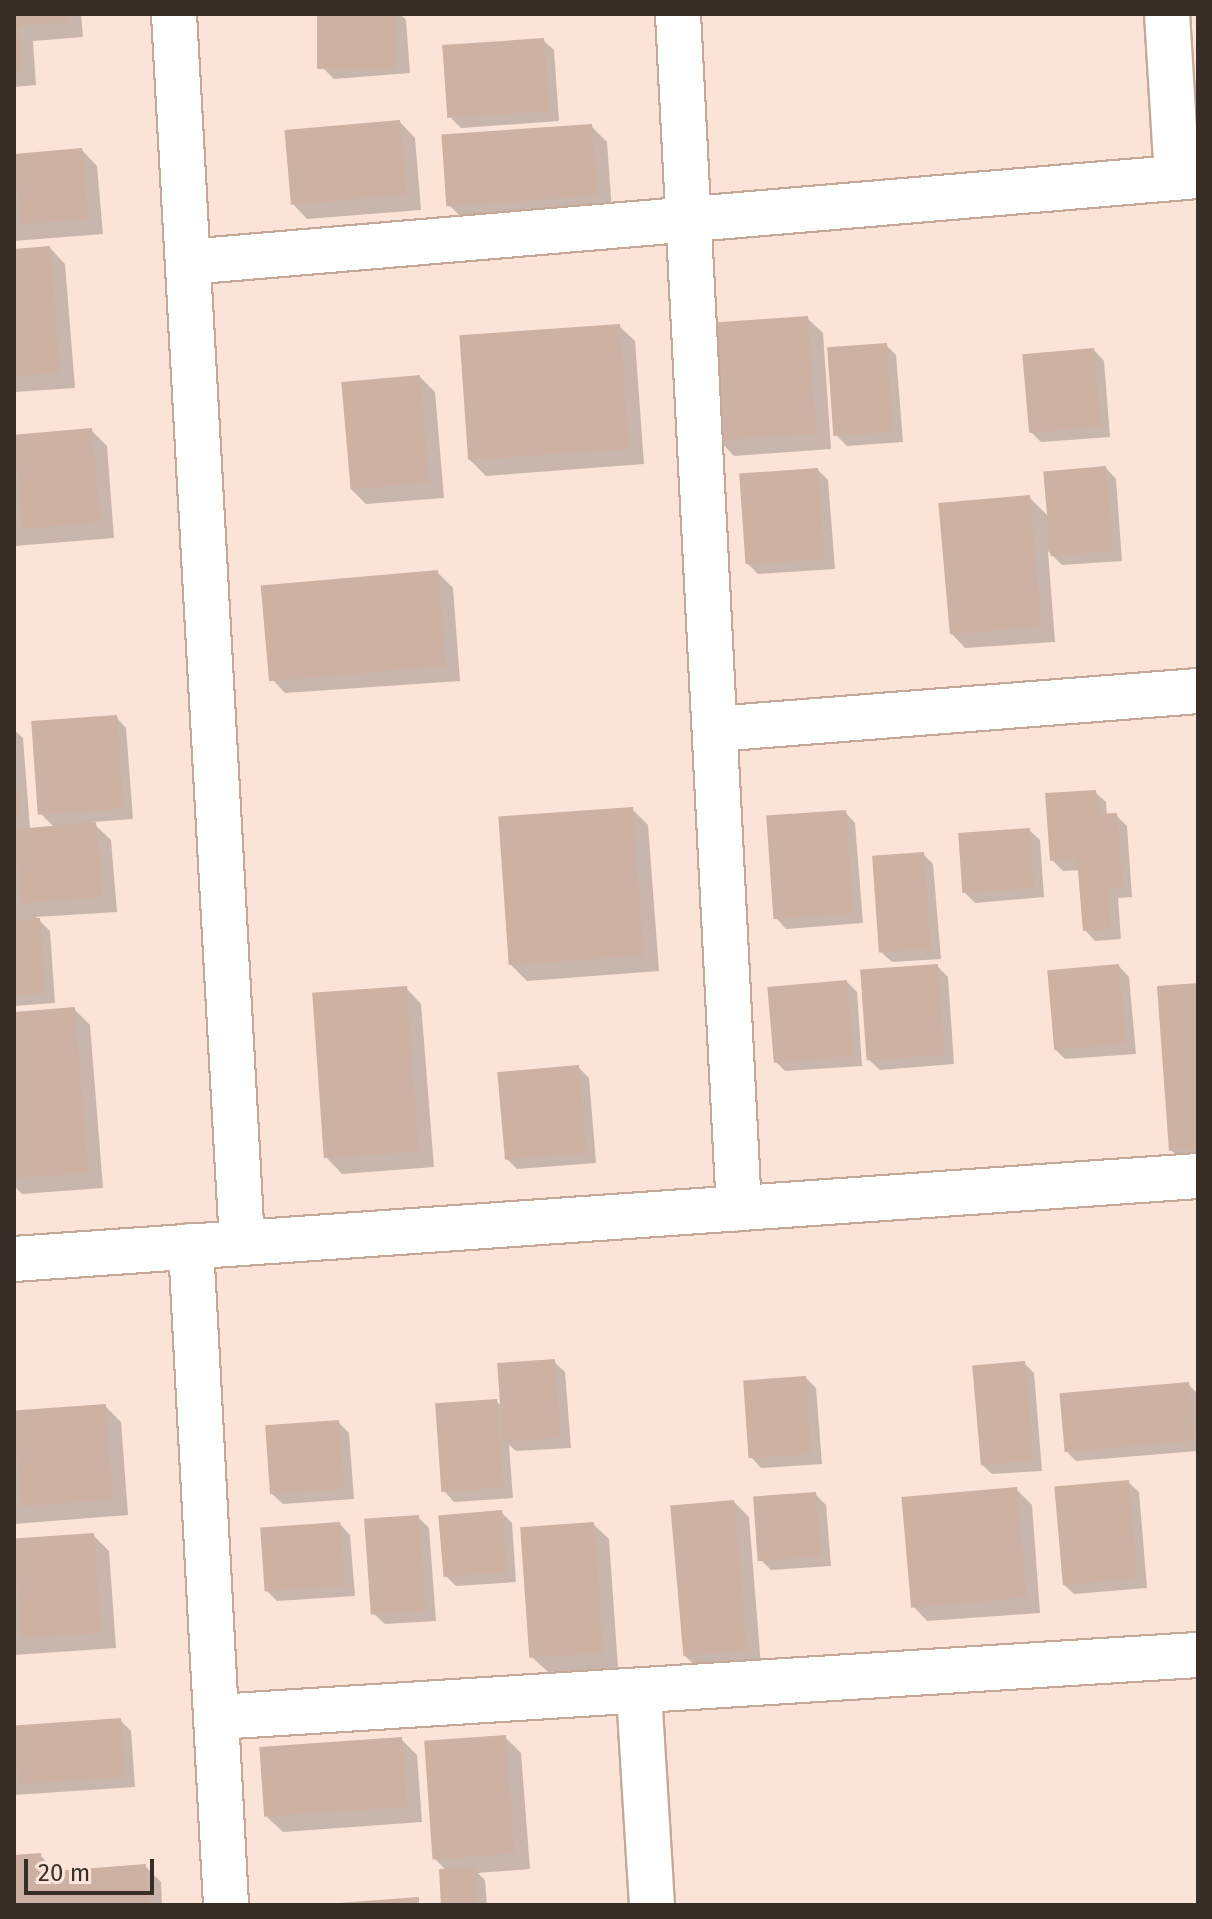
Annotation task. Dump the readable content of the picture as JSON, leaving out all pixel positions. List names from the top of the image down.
{
  "scale_bar": "20 m"
}
